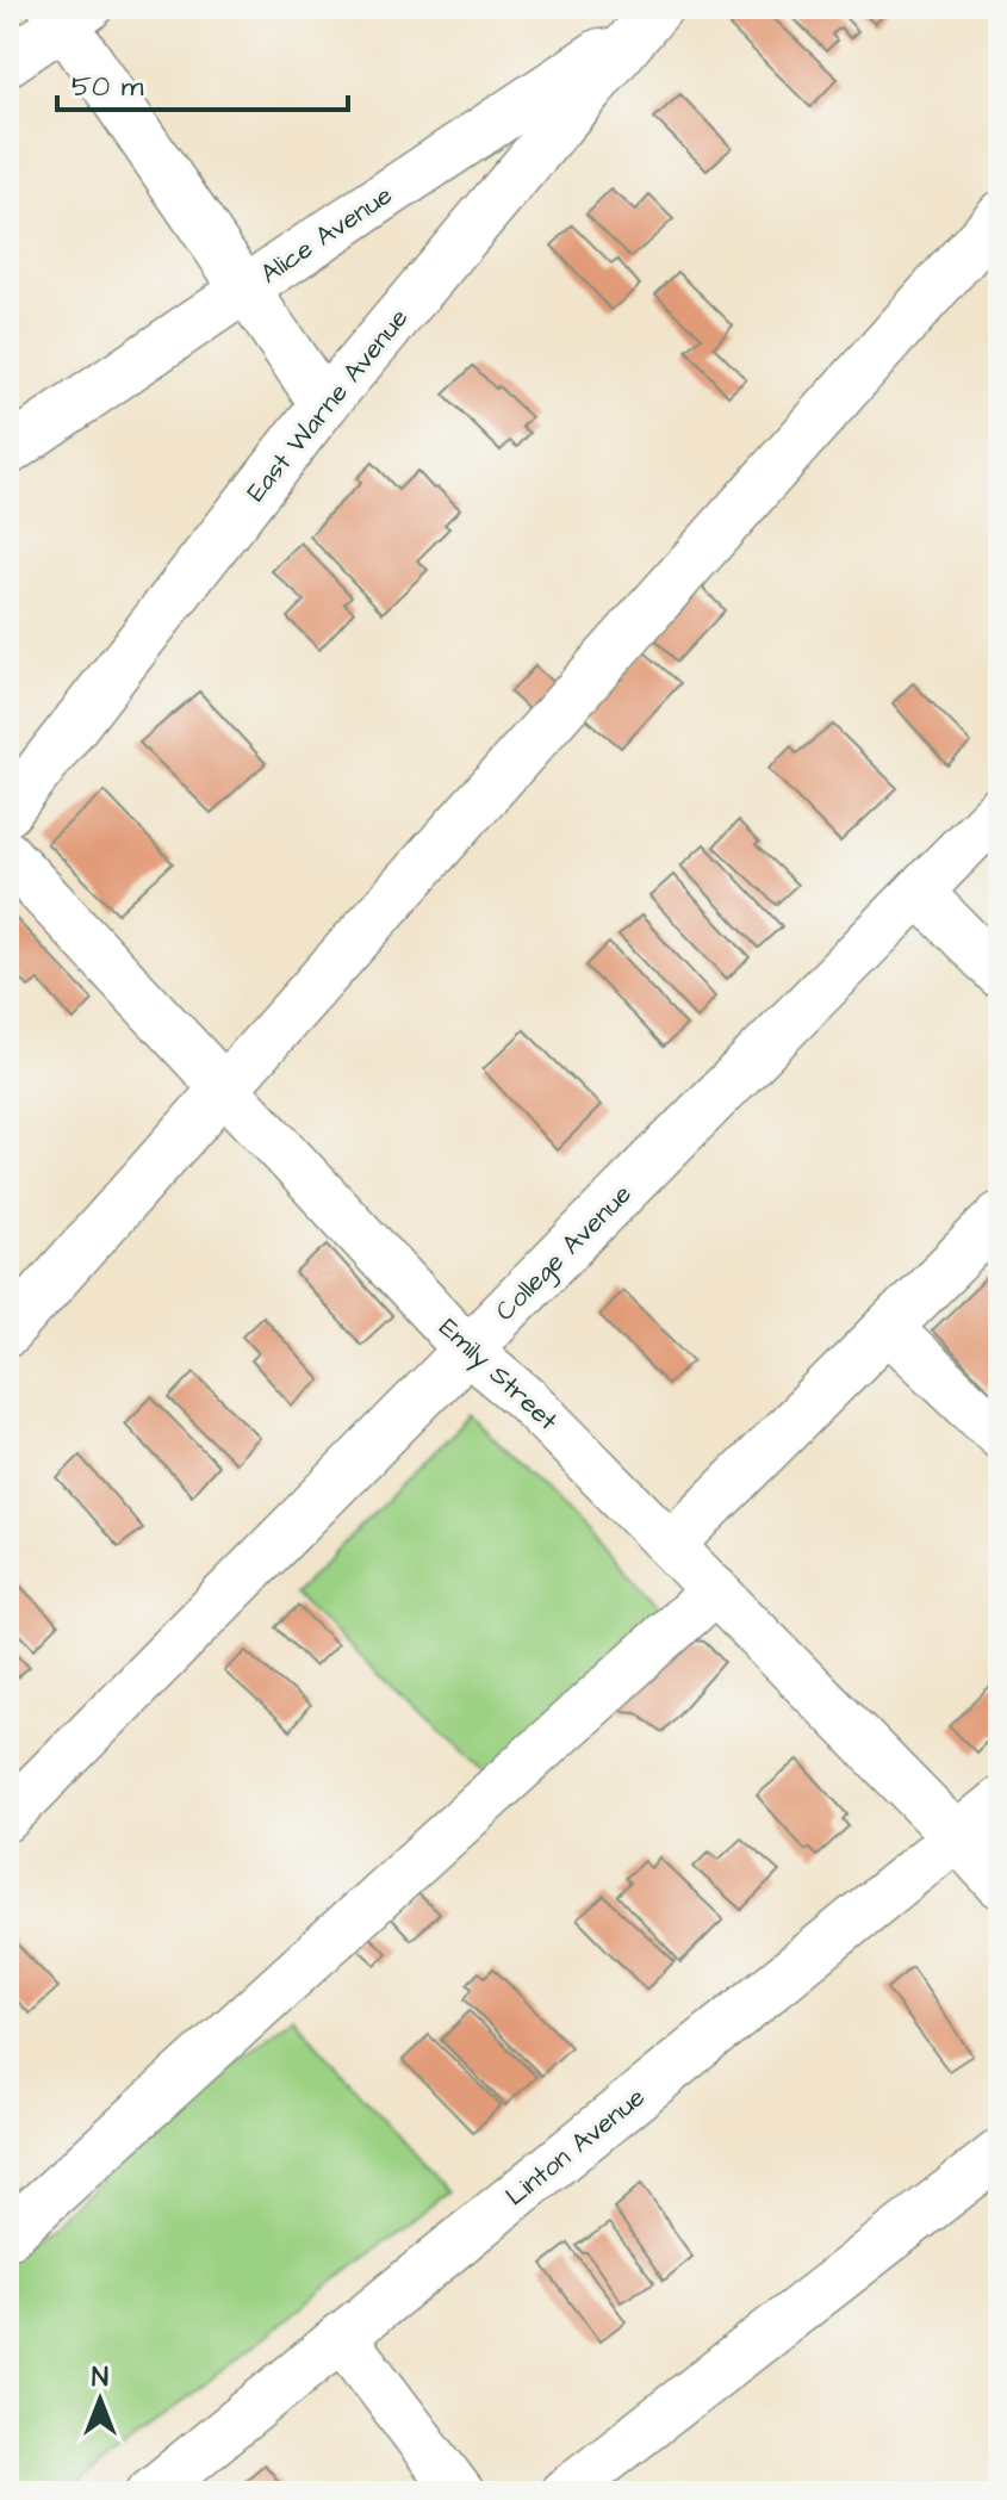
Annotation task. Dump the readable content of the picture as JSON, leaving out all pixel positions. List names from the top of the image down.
{
  "streets": {
    "street": [
      "Alice Avenue",
      "East Warne Avenue",
      "College Avenue",
      "Emily Street",
      "Linton Avenue"
    ]
  },
  "crossings": [
    ["Alice Avenue", "East Warne Avenue"],
    ["College Avenue", "Emily Street"],
    ["Emily Street", "Linton Avenue"]
  ],
  "scale_bar": "50 m",
  "north": "top"
}
